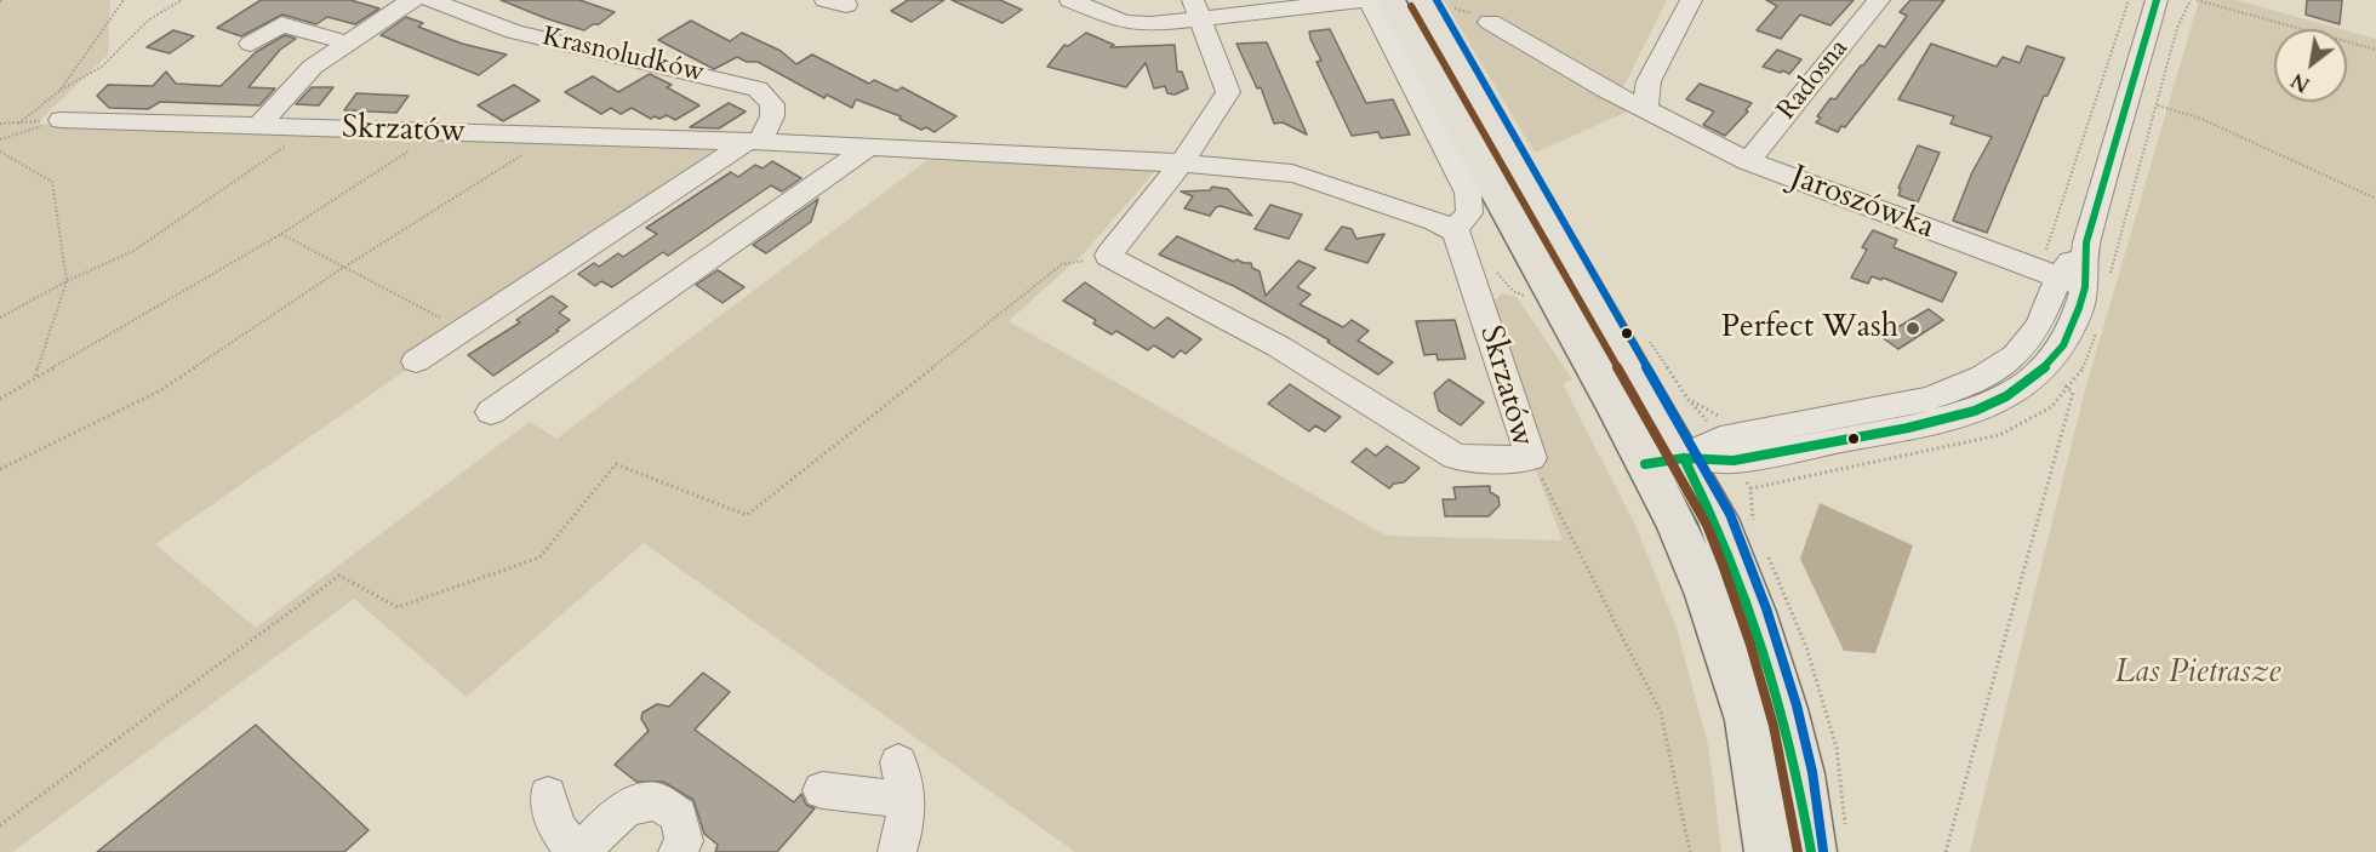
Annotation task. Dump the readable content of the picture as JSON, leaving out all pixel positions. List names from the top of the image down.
{
  "streets": {
    "street": [
      "Krasnoludków",
      "Radosna",
      "Skrzatów",
      "Jaroszówka"
    ]
  },
  "crossings": [
    ["Krasnoludków", "Skrzatów"],
    ["Radosna", "Jaroszówka"]
  ],
  "parks": ["Las Pietrasze"],
  "places": ["Perfect Wash"],
  "north": "bottom left"
}
